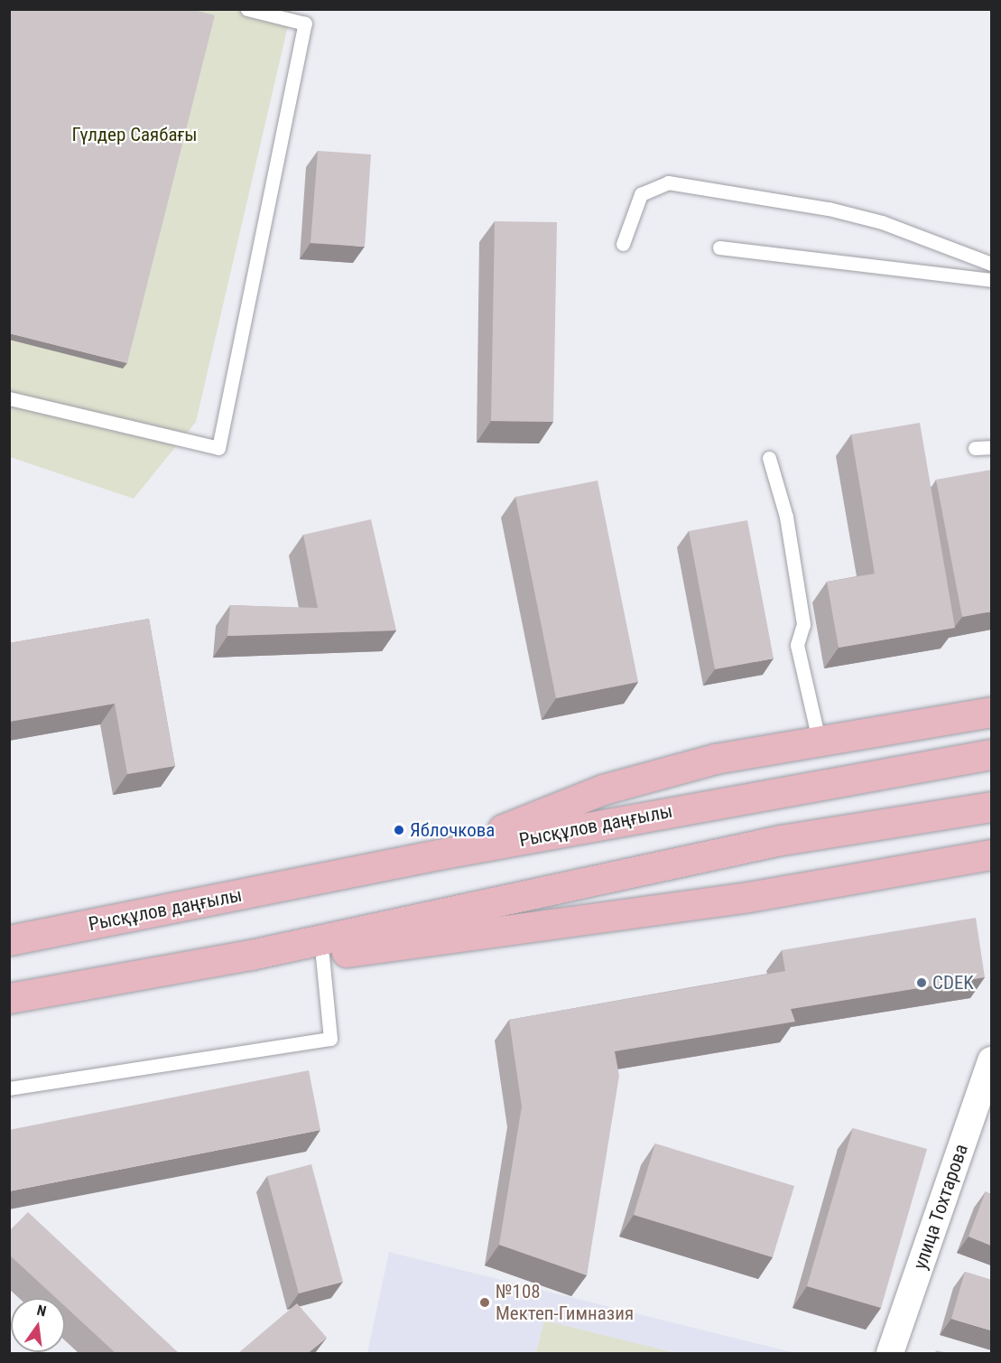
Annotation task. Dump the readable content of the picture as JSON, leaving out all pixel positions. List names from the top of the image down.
{
  "streets": {
    "main road": ["Рысқұлов даңғылы"],
    "street": ["улица Тохтарова"]
  },
  "parks": ["Гүлдер Саябағы"],
  "places": ["Яблочкова", "CDEK", "№108 Мектеп-Гимназия"],
  "north": "top"
}
